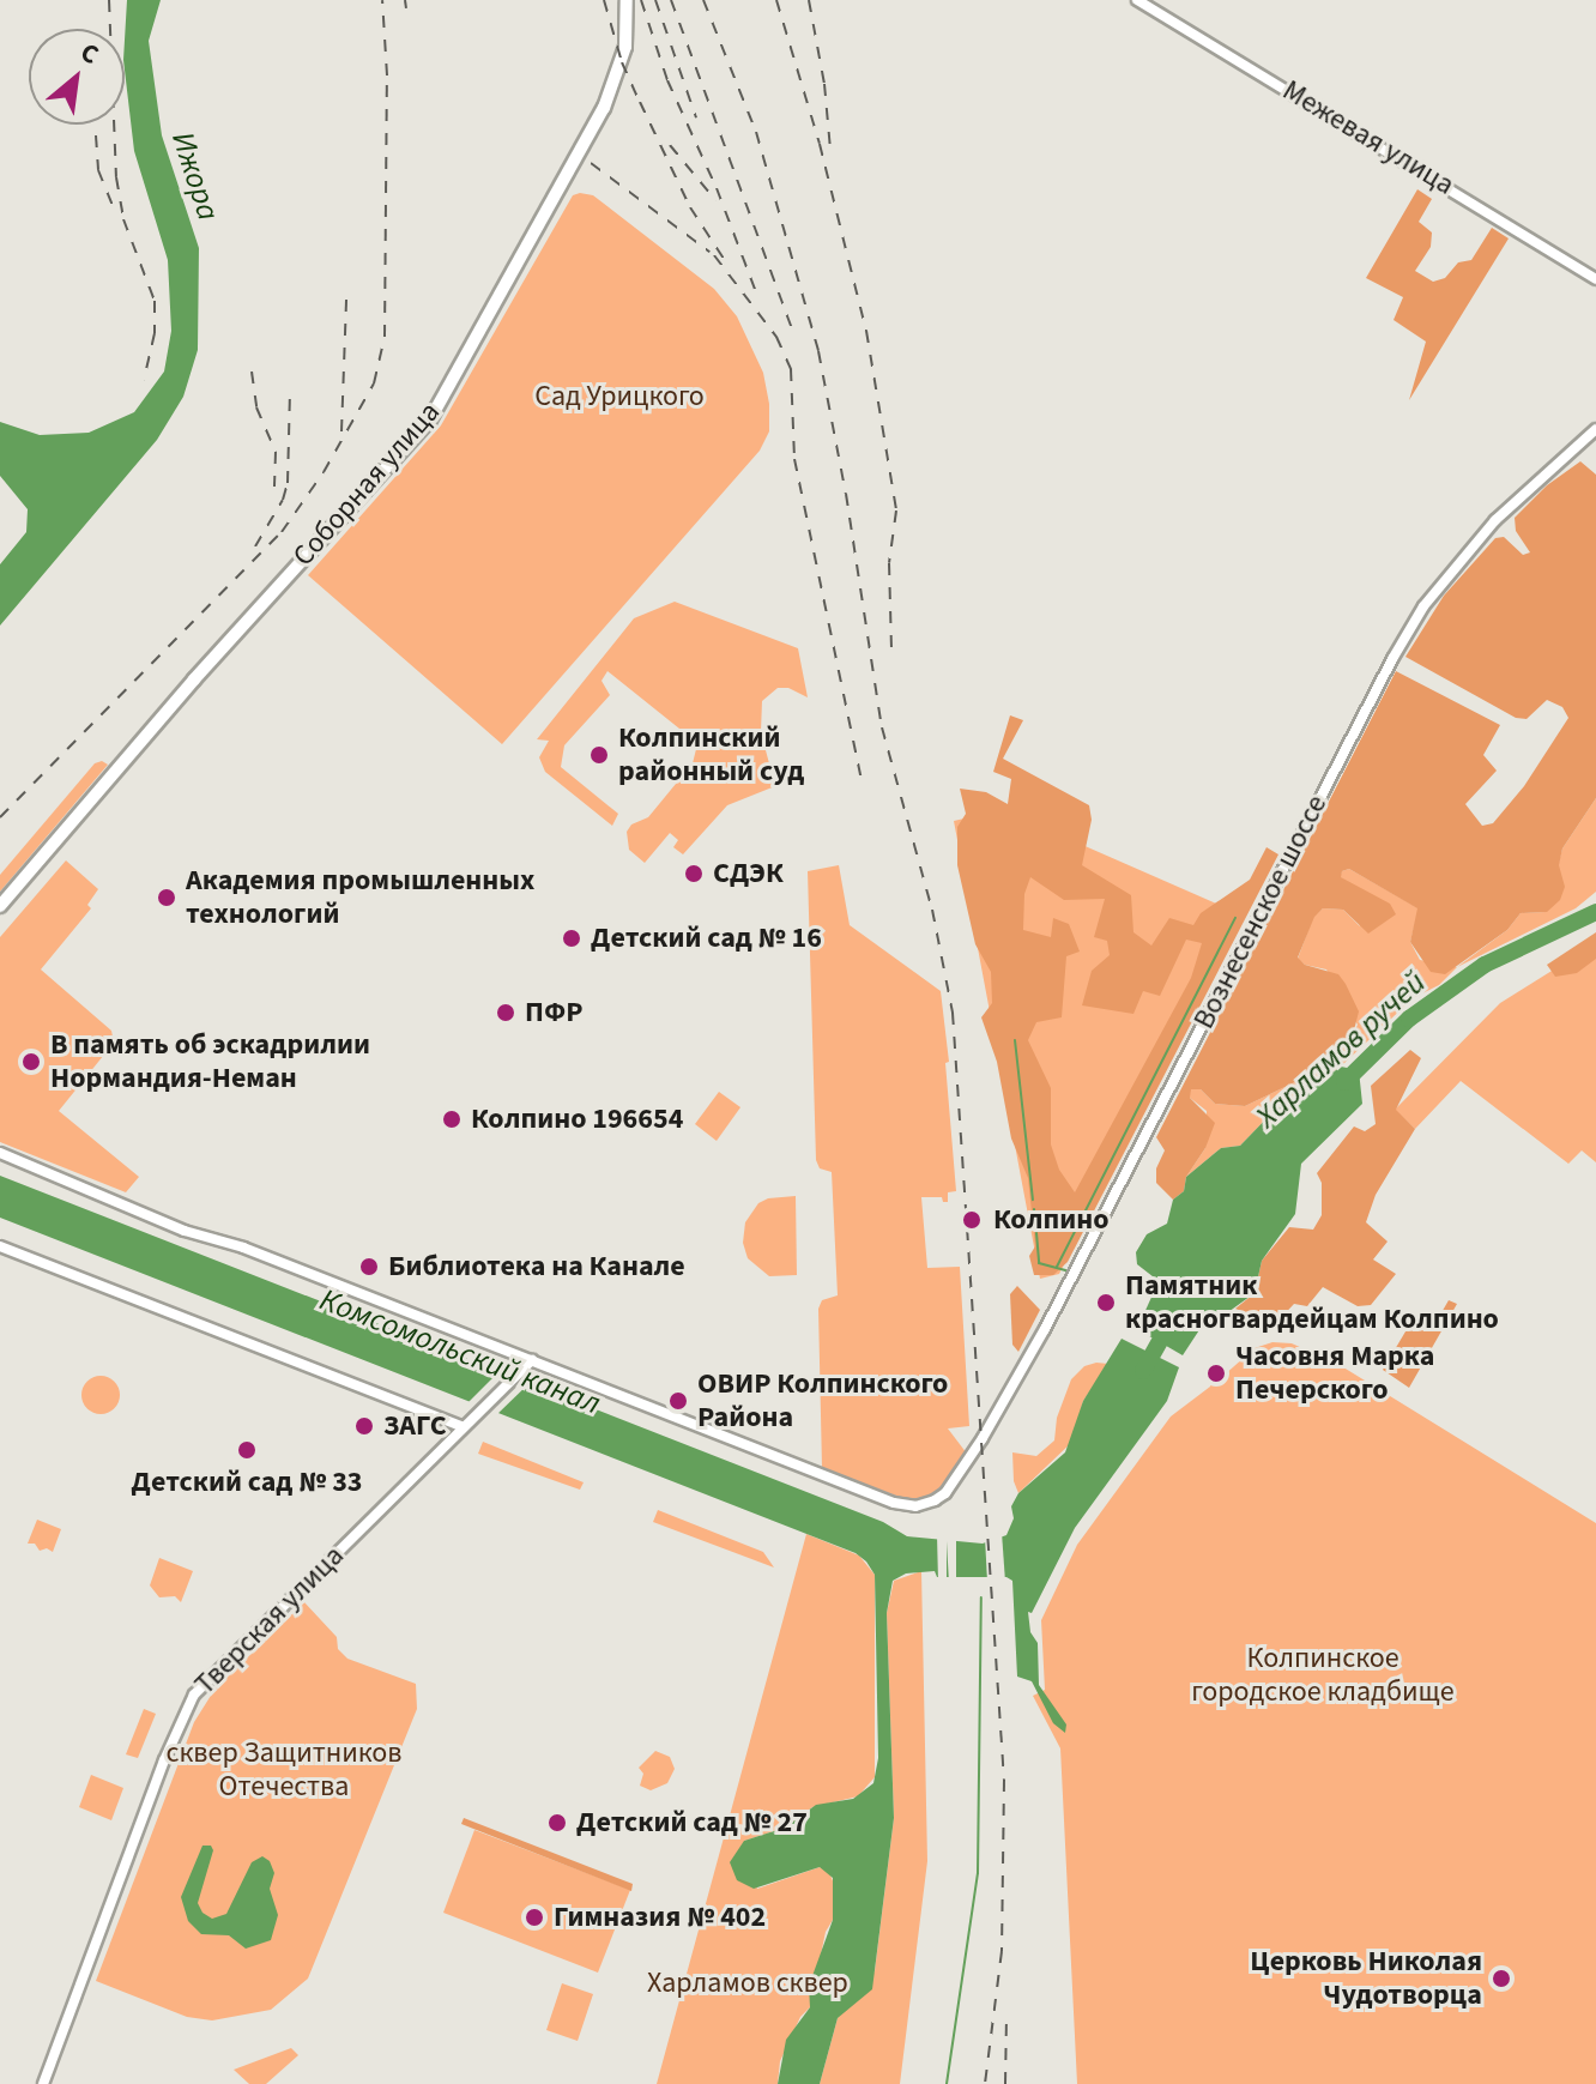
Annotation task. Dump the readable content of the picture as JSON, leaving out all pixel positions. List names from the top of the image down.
{
  "streets": {
    "main road": ["Соборная улица"],
    "street": ["Межевая улица", "Вознесенское шоссе", "Тверская улица"]
  },
  "crossings": [
    ["Вознесенское шоссе", "Тверская улица"]
  ],
  "water": ["Ижора", "Харламов ручей", "Комсомольский канал"],
  "parks": [
    "Сад Урицкого",
    "Колпинское городское кладбище",
    "сквер Защитников Отечества",
    "Харламов сквер"
  ],
  "places": [
    "Колпинский районный суд",
    "СДЭК",
    "Академия промышленных технологий",
    "Детский сад № 16",
    "ПФР",
    "В память об эскадрилии Нормандия-Неман",
    "Колпино 196654",
    "Колпино",
    "Библиотека на Канале",
    "Памятник красногвардейцам Колпино",
    "Часовня Марка Печерского",
    "ОВИР Колпинского Района",
    "ЗАГС",
    "Детский сад № 33",
    "Детский сад № 27",
    "Гимназия № 402",
    "Церковь Николая Чудотворца"
  ],
  "north": "top right"
}
